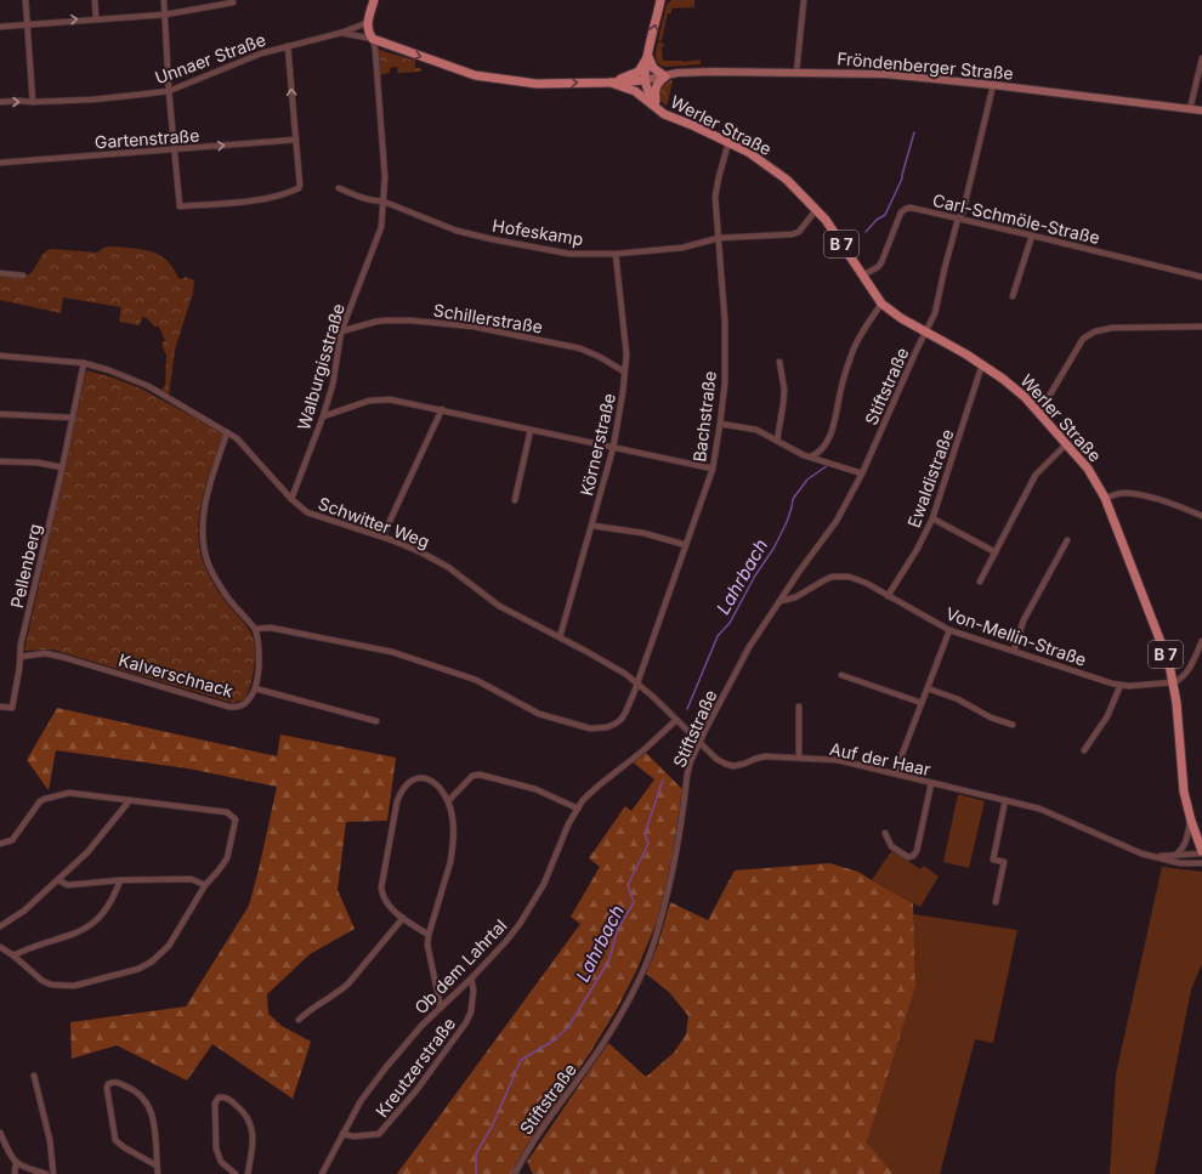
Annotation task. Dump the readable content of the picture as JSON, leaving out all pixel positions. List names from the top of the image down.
{
  "streets": {
    "main road": ["Fröndenberger Straße", "Werler Straße", "B 7"],
    "street": [
      "Unnaer Straße",
      "Gartenstraße",
      "Carl-Schmöle-Straße",
      "Hofeskamp",
      "Schillerstraße",
      "Walburgisstraße",
      "Stiftstraße",
      "Bachstraße",
      "Körnerstraße",
      "Ewaldistraße",
      "Schwitter Weg",
      "Pellenberg",
      "Von-Mellin-Straße",
      "Kalverschnack",
      "Auf der Haar",
      "Ob dem Lahrtal",
      "Kreutzerstraße"
    ]
  },
  "crossings": [
    ["Unnaer Straße", "Werler Straße"],
    ["Unnaer Straße", "Walburgisstraße"],
    ["Fröndenberger Straße", "Werler Straße"],
    ["Fröndenberger Straße", "Stiftstraße"],
    ["Werler Straße", "Carl-Schmöle-Straße"],
    ["Werler Straße", "Hofeskamp"],
    ["Werler Straße", "Walburgisstraße"],
    ["Werler Straße", "Stiftstraße"],
    ["Werler Straße", "Bachstraße"],
    ["Werler Straße", "Ewaldistraße"],
    ["Werler Straße", "Von-Mellin-Straße"],
    ["Werler Straße", "Auf der Haar"],
    ["Carl-Schmöle-Straße", "Stiftstraße"],
    ["Hofeskamp", "Walburgisstraße"],
    ["Hofeskamp", "Bachstraße"],
    ["Hofeskamp", "Körnerstraße"],
    ["Schillerstraße", "Walburgisstraße"],
    ["Schillerstraße", "Körnerstraße"],
    ["Walburgisstraße", "Schwitter Weg"],
    ["Stiftstraße", "Schwitter Weg"],
    ["Stiftstraße", "Von-Mellin-Straße"],
    ["Stiftstraße", "Auf der Haar"],
    ["Bachstraße", "Schwitter Weg"],
    ["Bachstraße", "Kalverschnack"],
    ["Körnerstraße", "Schwitter Weg"],
    ["Ewaldistraße", "Von-Mellin-Straße"],
    ["Schwitter Weg", "Pellenberg"],
    ["Schwitter Weg", "Auf der Haar"],
    ["Schwitter Weg", "Ob dem Lahrtal"],
    ["Pellenberg", "Kalverschnack"],
    ["Ob dem Lahrtal", "Kreutzerstraße"]
  ],
  "one_way": ["Gartenstraße"],
  "water": ["Lahrbach"]
}
